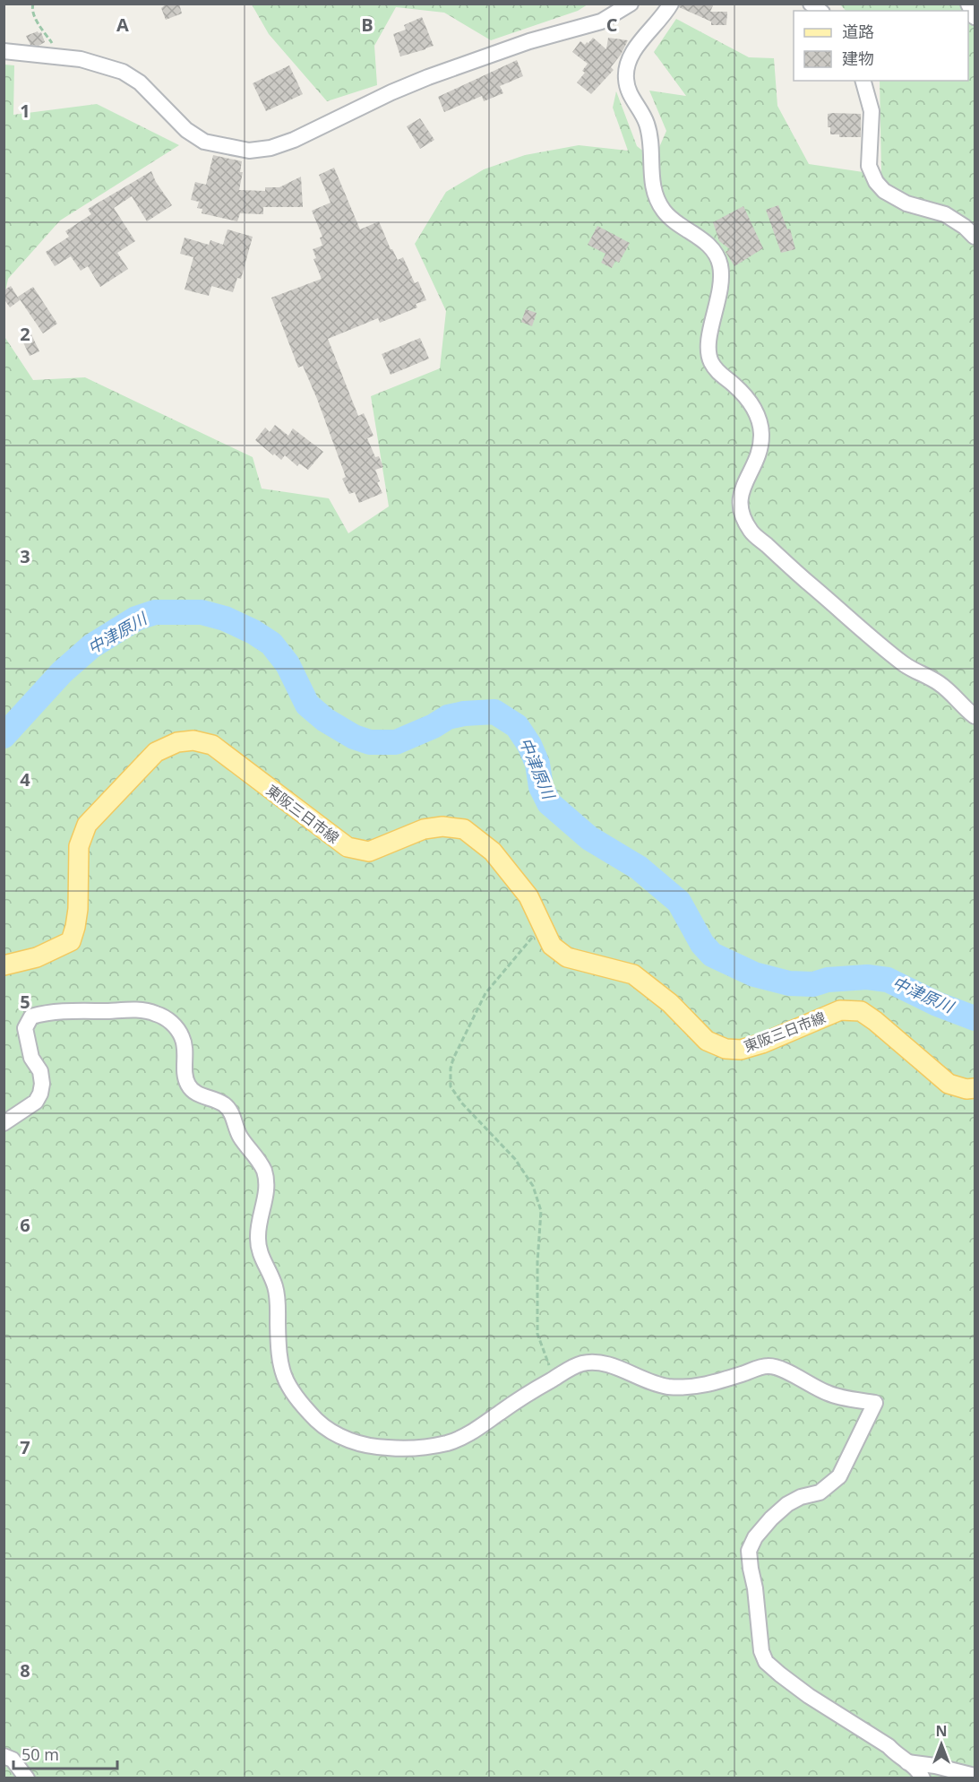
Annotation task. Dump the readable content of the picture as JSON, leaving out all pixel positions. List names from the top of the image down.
{
  "streets": {
    "main road": ["東阪三日市線"]
  },
  "water": ["中津原川"],
  "legend": ["道路", "建物"],
  "scale_bar": "50 m",
  "north": "top",
  "grid": {
    "columns": ["A", "B", "C"],
    "rows": [
      "1",
      "2",
      "3",
      "4",
      "5",
      "6",
      "7",
      "8"
    ]
  }
}
